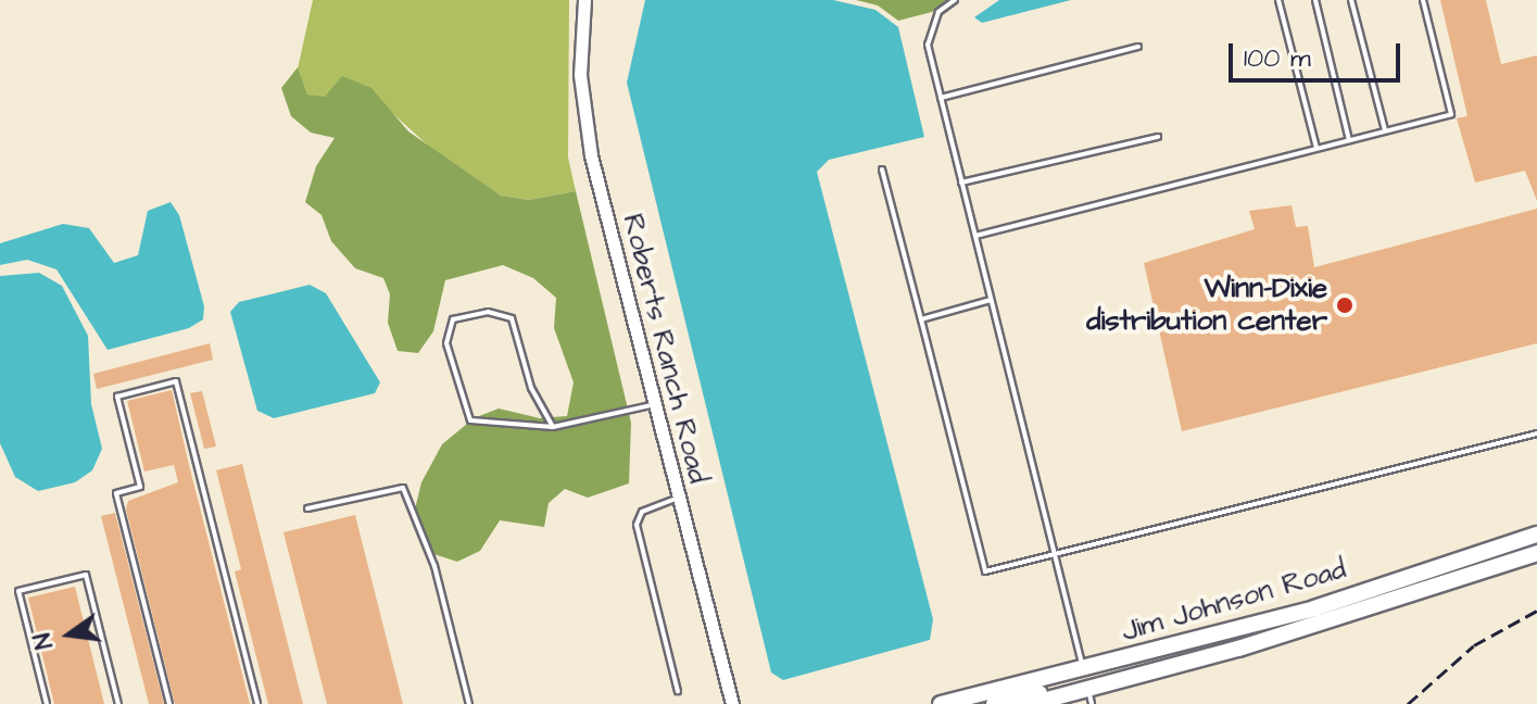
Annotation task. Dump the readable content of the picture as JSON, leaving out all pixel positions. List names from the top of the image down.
{
  "streets": {
    "main road": ["Jim Johnson Road"],
    "street": ["Roberts Ranch Road"]
  },
  "places": ["Winn-Dixie distribution center"],
  "scale_bar": "100 m",
  "north": "left"
}
